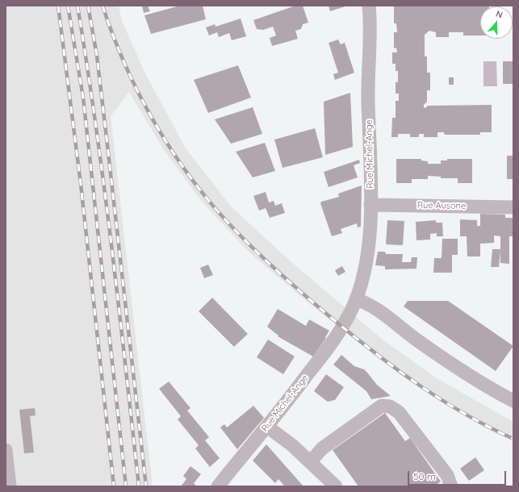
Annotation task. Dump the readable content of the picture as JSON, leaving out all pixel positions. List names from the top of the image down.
{
  "streets": {
    "street": ["Rue Michel-Ange", "Rue Ausone"]
  },
  "crossings": [
    ["Rue Michel-Ange", "Rue Ausone"]
  ],
  "scale_bar": "50 m",
  "north": "top"
}
